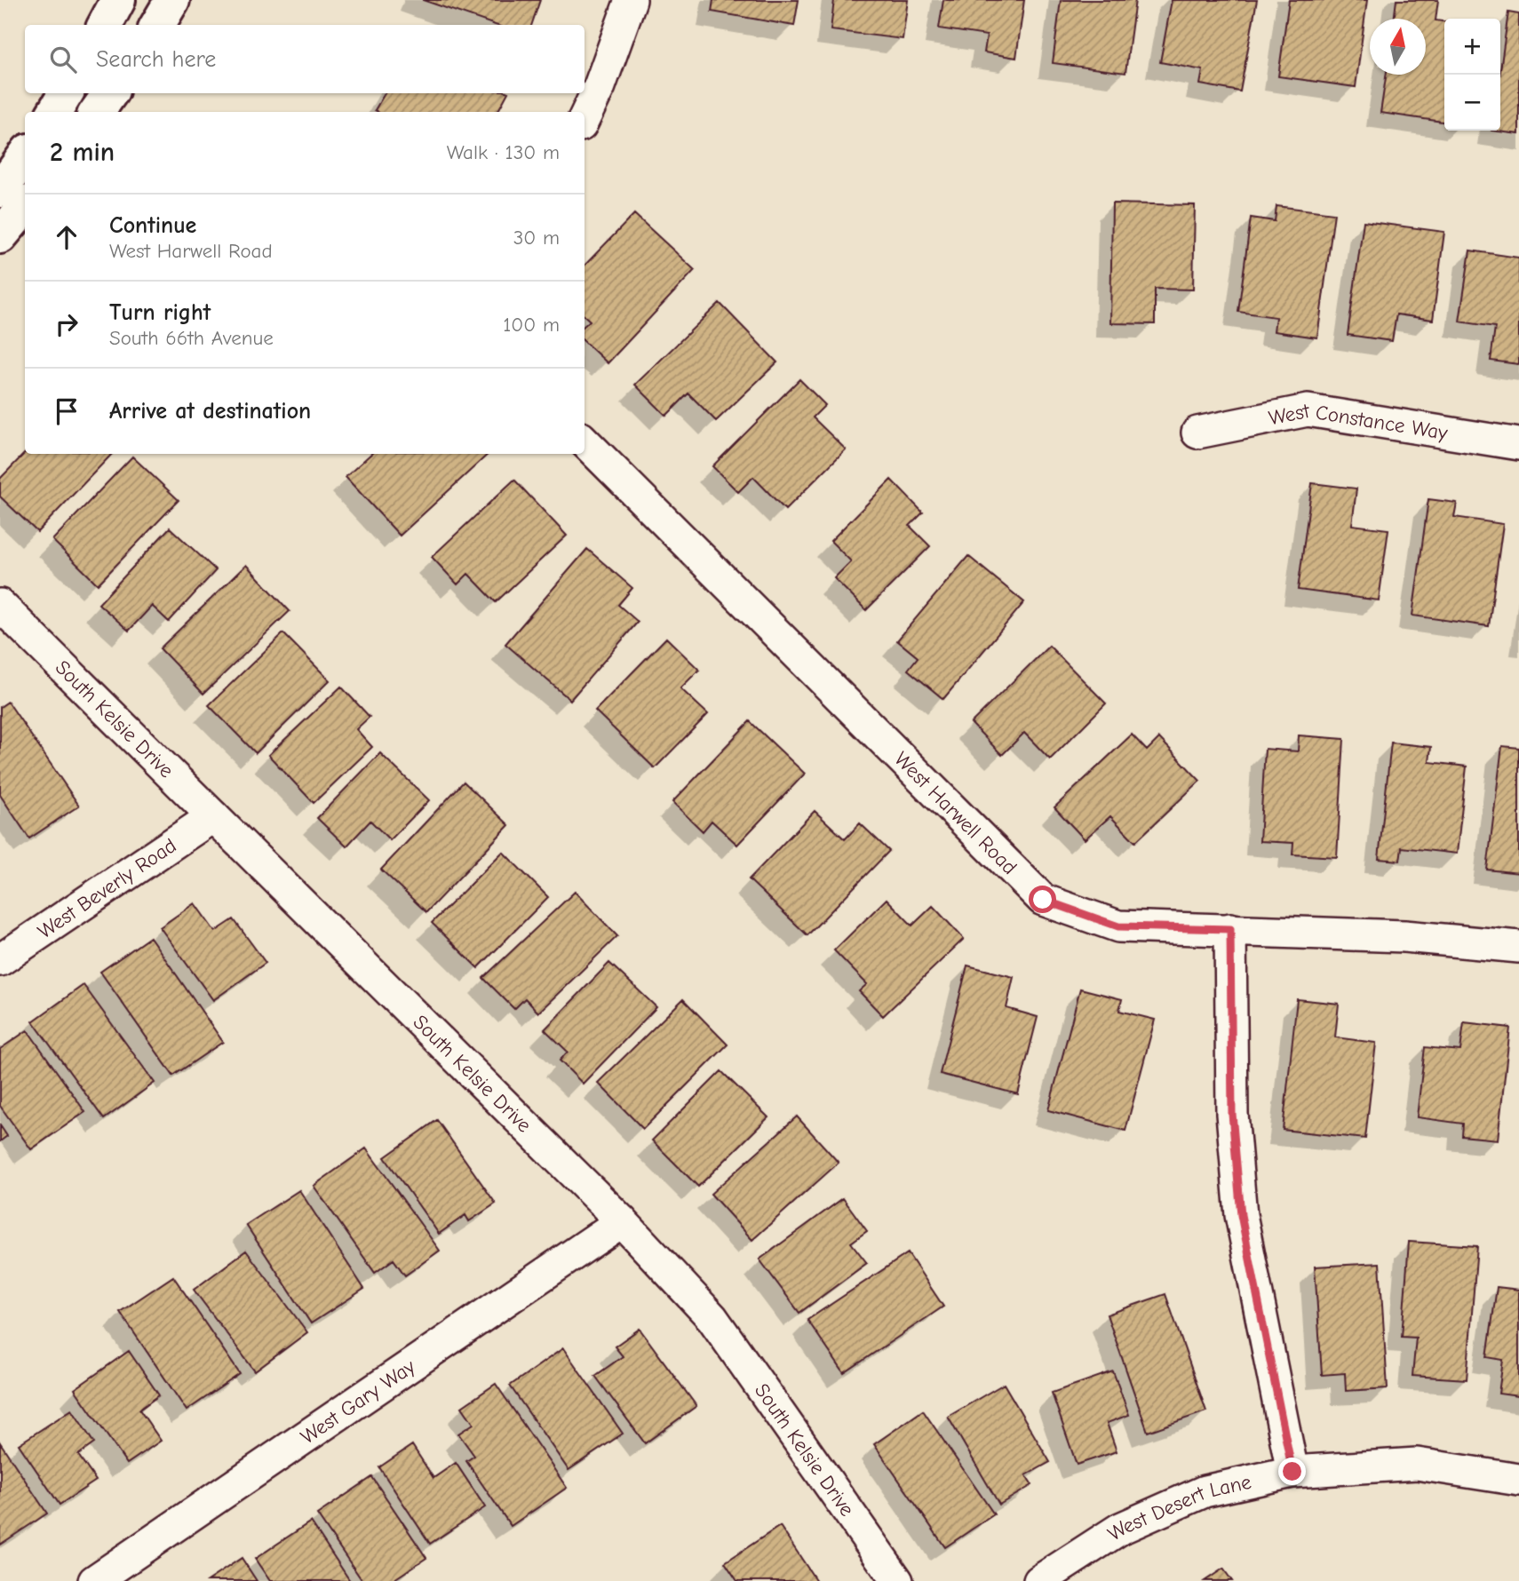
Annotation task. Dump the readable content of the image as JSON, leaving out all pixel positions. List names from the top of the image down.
{
  "streets": {
    "street": [
      "West Constance Way",
      "South Kelsie Drive",
      "West Harwell Road",
      "West Beverly Road",
      "West Gary Way",
      "West Desert Lane"
    ]
  },
  "crossings": [
    ["South Kelsie Drive", "West Beverly Road"],
    ["South Kelsie Drive", "West Gary Way"]
  ],
  "north": "top",
  "page": {
    "map_buttons": ["+", "−"],
    "search": "Search here",
    "heading": ["2 min", "Walk · 130 m"],
    "list": [
      ["Continue", "West Harwell Road", "30 m"],
      ["Turn right", "South 66th Avenue", "100 m"],
      "Arrive at destination"
    ]
  }
}
